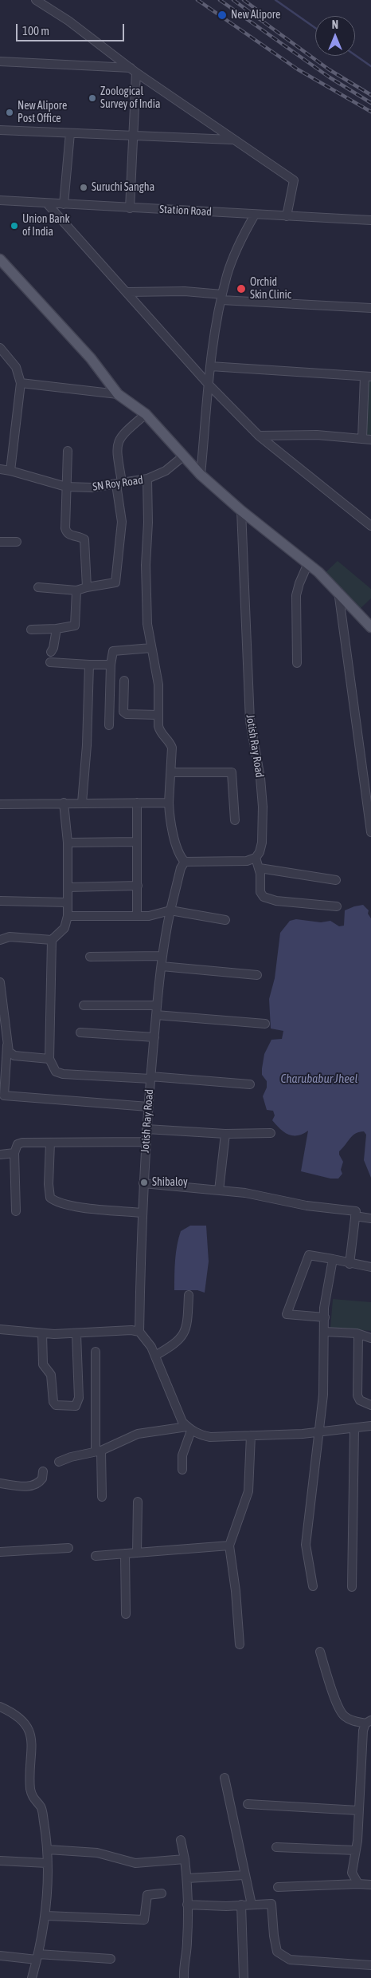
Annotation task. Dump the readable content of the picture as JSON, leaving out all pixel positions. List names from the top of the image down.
{
  "streets": {
    "street": ["Station Road", "SN Roy Road", "Jotish Ray Road"]
  },
  "water": ["Charubabur Jheel"],
  "places": [
    "New Alipore",
    "Zoological Survey of India",
    "New Alipore Post Office",
    "Suruchi Sangha",
    "Union Bank of India",
    "Orchid Skin Clinic",
    "Shibaloy"
  ],
  "scale_bar": "100 m",
  "north": "top"
}
